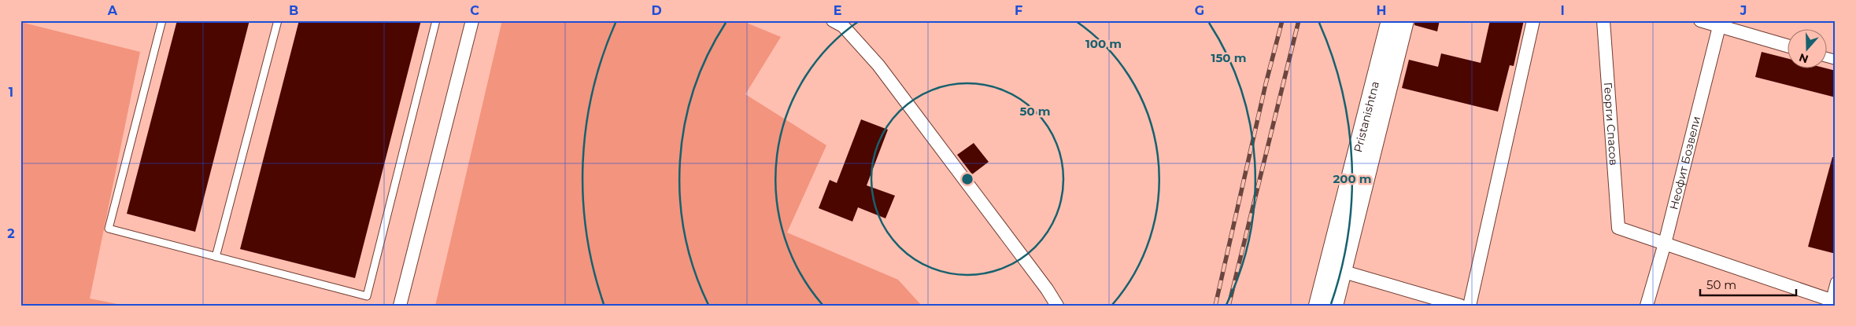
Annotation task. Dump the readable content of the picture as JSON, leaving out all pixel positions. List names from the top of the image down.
{
  "streets": {
    "main road": ["Pristanishtna"],
    "street": ["Георги Спасов", "Неофит Бозвели"]
  },
  "crossings": [
    ["Георги Спасов", "Неофит Бозвели"]
  ],
  "scale_bar": "50 m",
  "north": "bottom",
  "grid": {
    "columns": [
      "A",
      "B",
      "C",
      "D",
      "E",
      "F",
      "G",
      "H",
      "I",
      "J"
    ],
    "rows": ["1", "2"]
  },
  "rings": [
    "100 m",
    "150 m",
    "50 m",
    "200 m"
  ]
}
